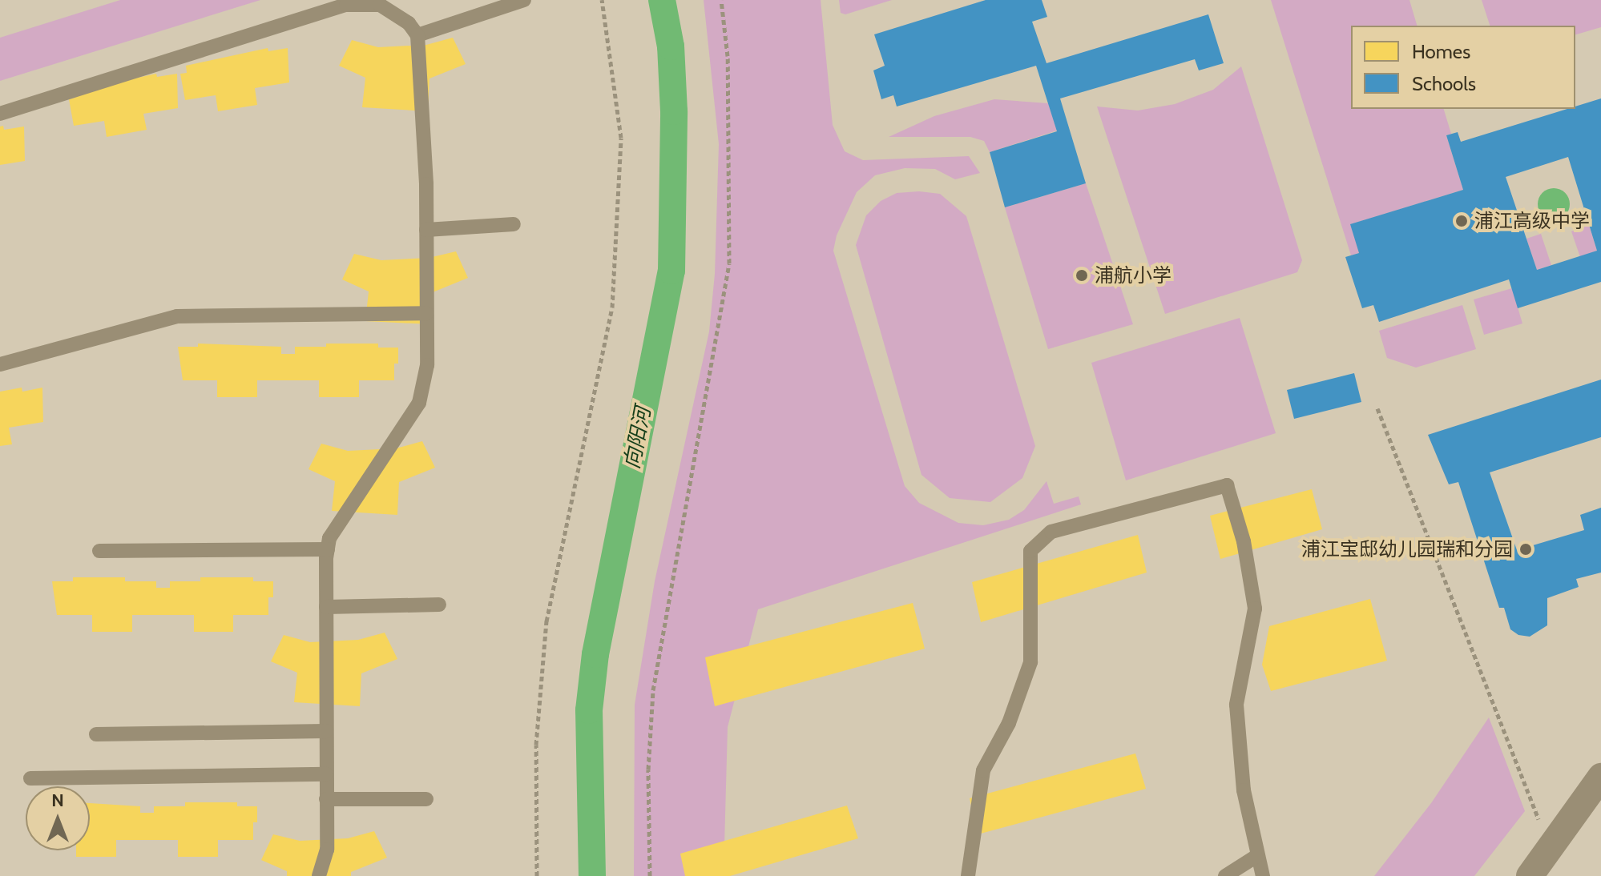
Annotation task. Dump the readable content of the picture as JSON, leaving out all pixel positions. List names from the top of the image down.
{
  "water": ["向阳河"],
  "places": ["浦江高级中学", "浦航小学", "浦江宝邸幼儿园瑞和分园"],
  "legend": ["Homes", "Schools"],
  "north": "top"
}
